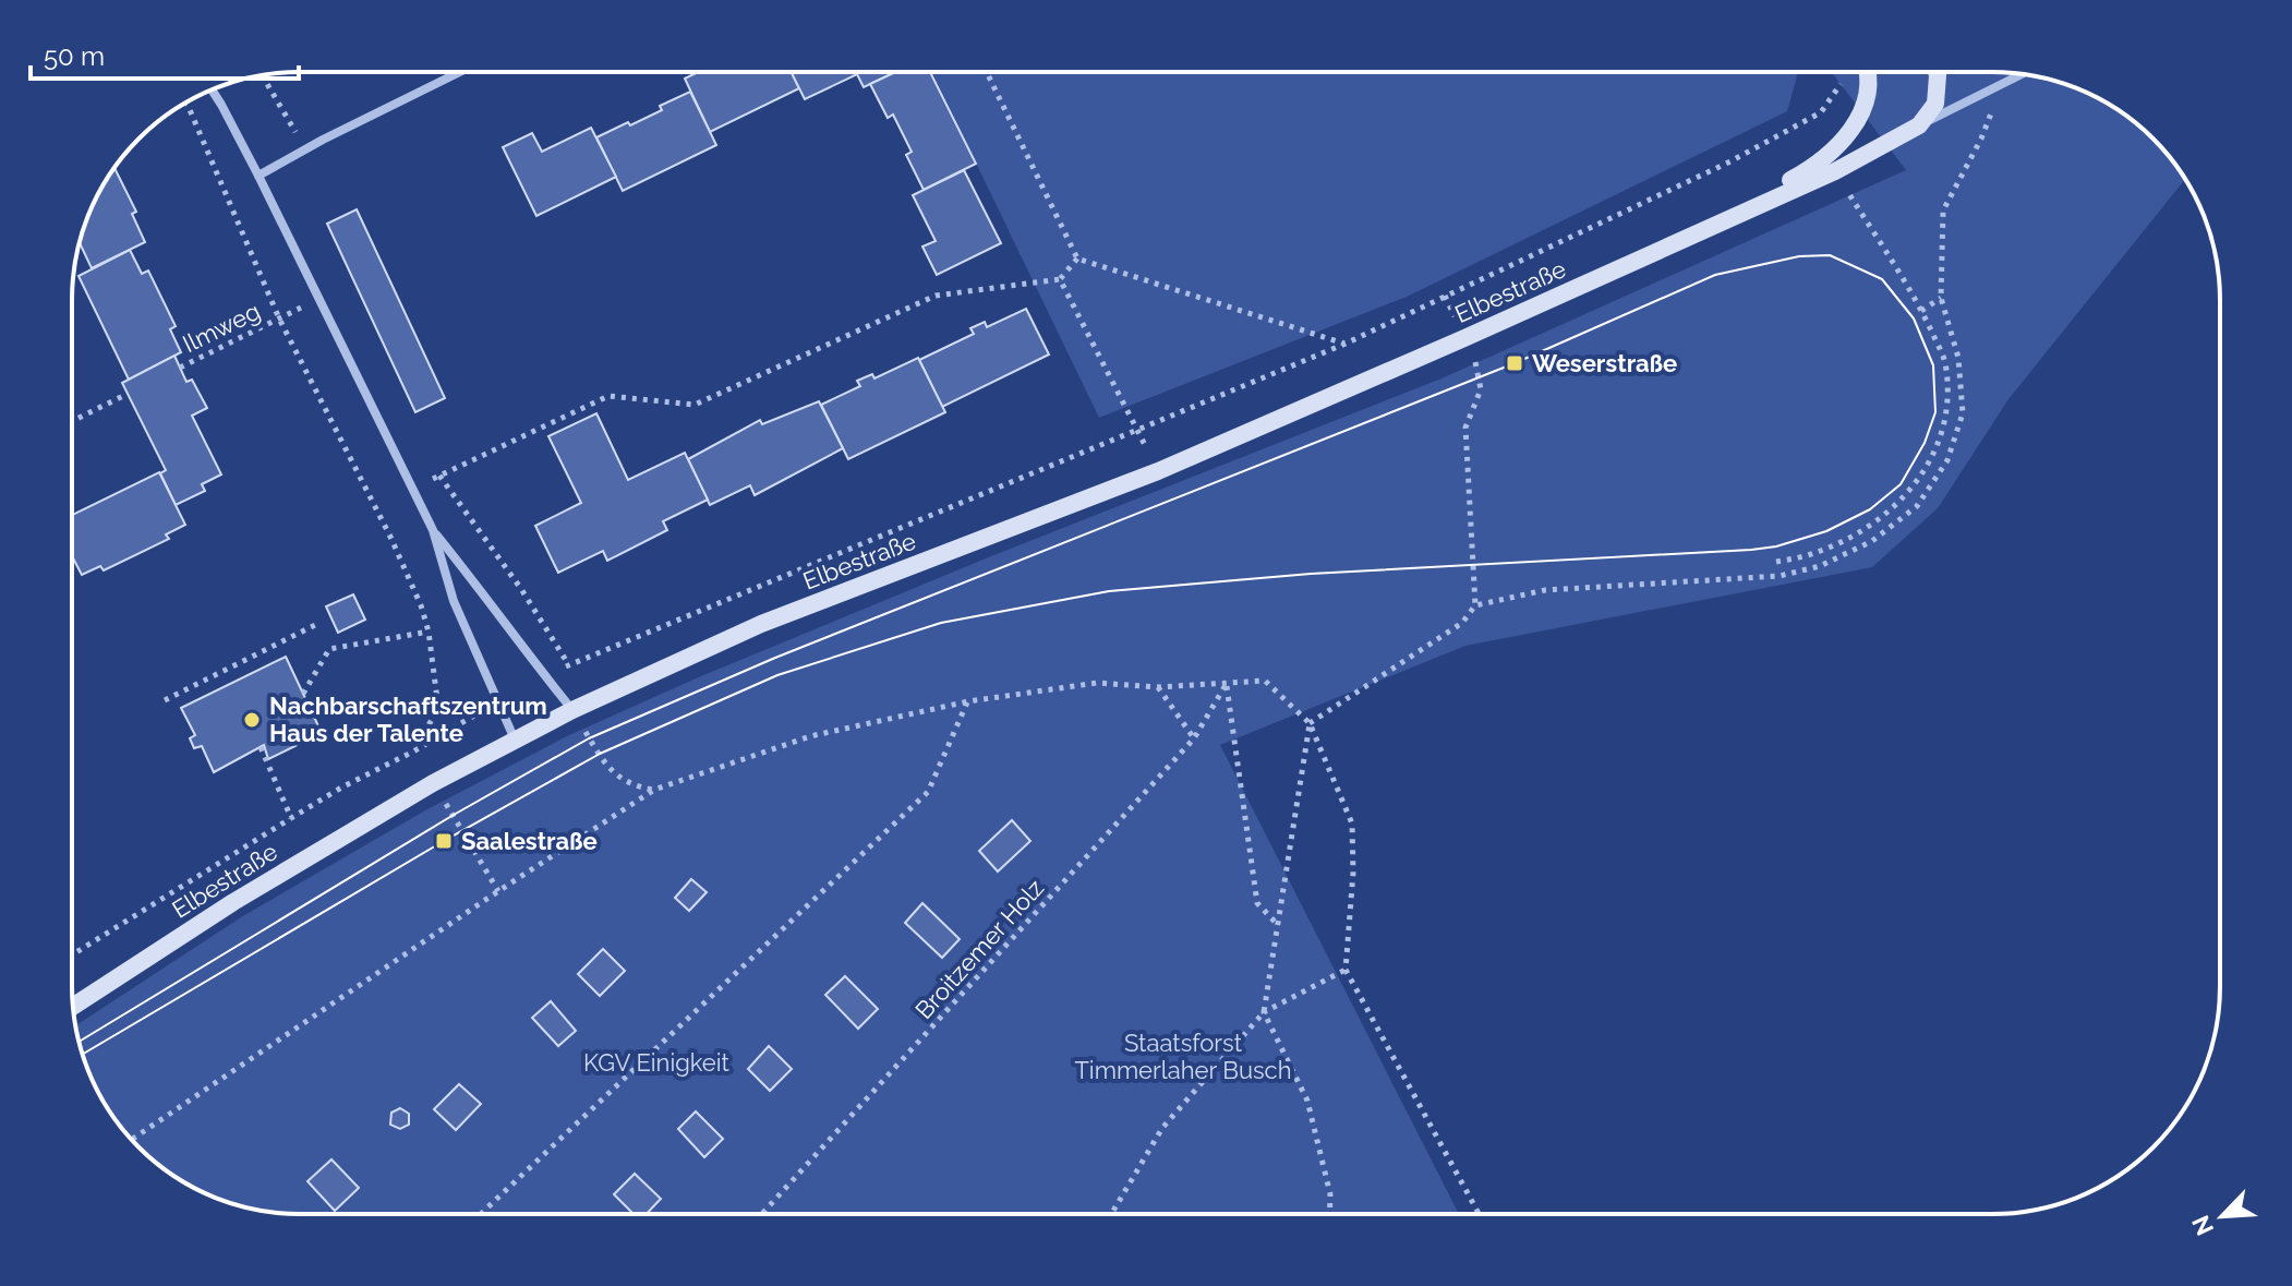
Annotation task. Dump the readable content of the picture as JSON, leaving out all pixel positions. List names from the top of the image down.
{
  "streets": {
    "street": ["Elbestraße"],
    "path": ["Ilmweg", "Broitzemer Holz"]
  },
  "parks": ["Staatsforst Timmerlaher Busch", "KGV Einigkeit"],
  "places": {
    "transit": ["Weserstraße", "Saalestraße"],
    "other": ["Nachbarschaftszentrum Haus der Talente"]
  },
  "scale_bar": "50 m",
  "north": "bottom left"
}
